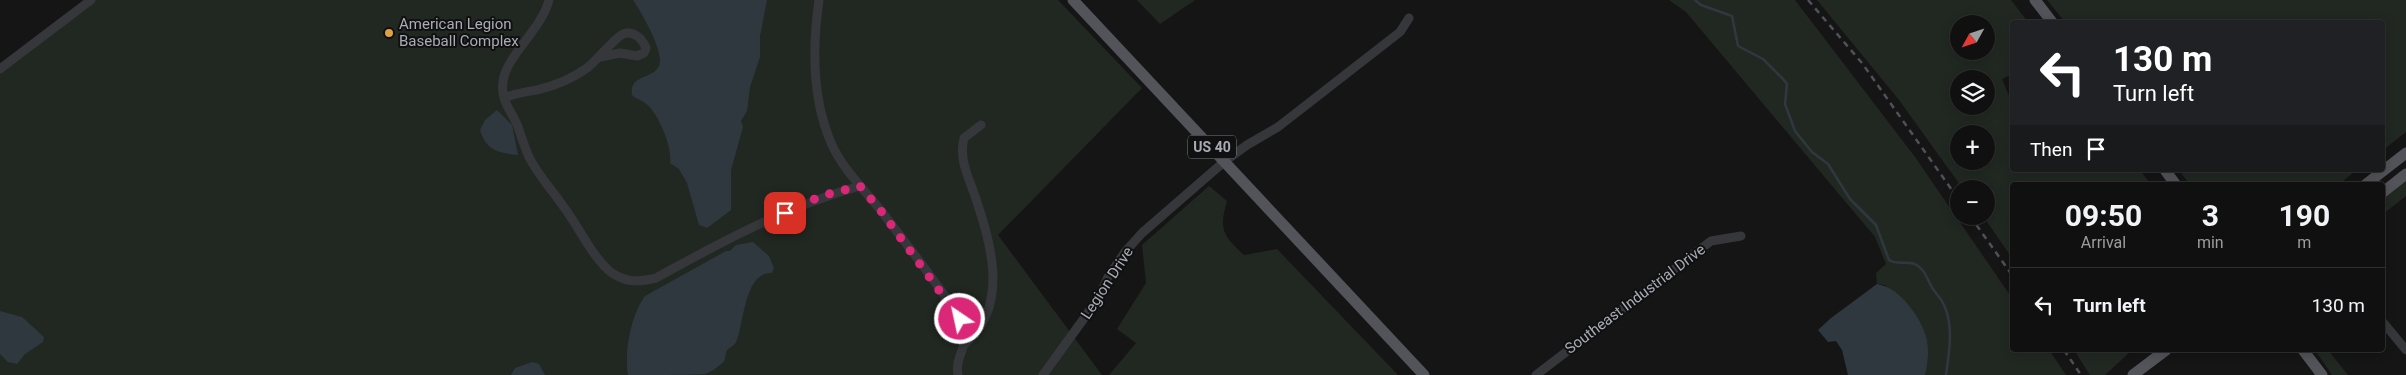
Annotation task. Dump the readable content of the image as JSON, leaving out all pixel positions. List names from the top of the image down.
{
  "streets": {
    "main road": ["US 40"],
    "street": ["Legion Drive", "Southeast Industrial Drive"]
  },
  "crossings": [
    ["US 40", "Legion Drive"]
  ],
  "places": ["American Legion Baseball Complex"],
  "north": "bottom left",
  "page": {
    "map_buttons": ["+", "−"],
    "turn": ["130 m", "Turn left"],
    "then": "Then",
    "eta": [
      "09:50",
      "Arrival",
      "3",
      "min",
      "190",
      "m"
    ],
    "list": [
      {
        "name": "Turn left",
        "value": "130 m"
      }
    ]
  }
}
